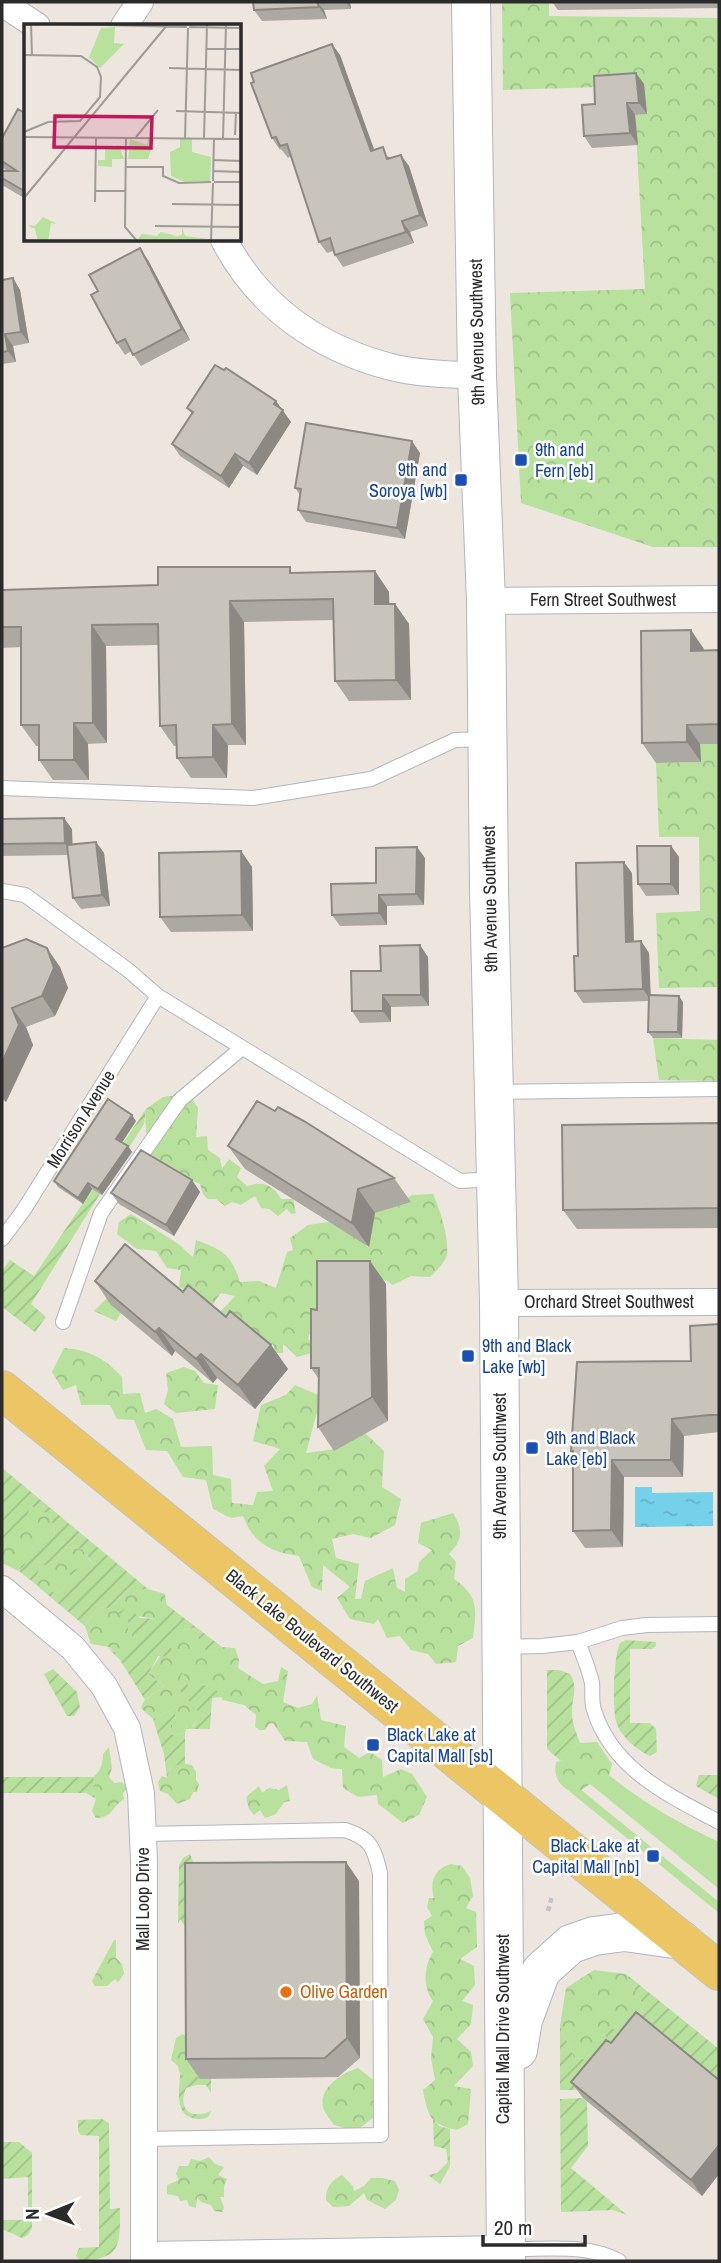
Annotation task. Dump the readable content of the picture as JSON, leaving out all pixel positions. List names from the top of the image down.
{
  "streets": {
    "main road": ["Black Lake Boulevard Southwest"],
    "street": [
      "9th Avenue Southwest",
      "Fern Street Southwest",
      "Orchard Street Southwest",
      "Mall Loop Drive",
      "Capital Mall Drive Southwest"
    ],
    "lane": ["Morrison Avenue"]
  },
  "crossings": [
    ["9th Avenue Southwest", "Fern Street Southwest"],
    ["9th Avenue Southwest", "Orchard Street Southwest"],
    ["9th Avenue Southwest", "Black Lake Boulevard Southwest"],
    ["9th Avenue Southwest", "Capital Mall Drive Southwest"],
    ["Black Lake Boulevard Southwest", "Capital Mall Drive Southwest"]
  ],
  "places": {
    "transit": [
      "9th and Fern [eb]",
      "9th and Soroya [wb]",
      "9th and Black Lake [wb]",
      "9th and Black Lake [eb]",
      "Black Lake at Capital Mall [sb]",
      "Black Lake at Capital Mall [nb]"
    ],
    "other": ["Olive Garden"]
  },
  "scale_bar": "20 m",
  "north": "left"
}
